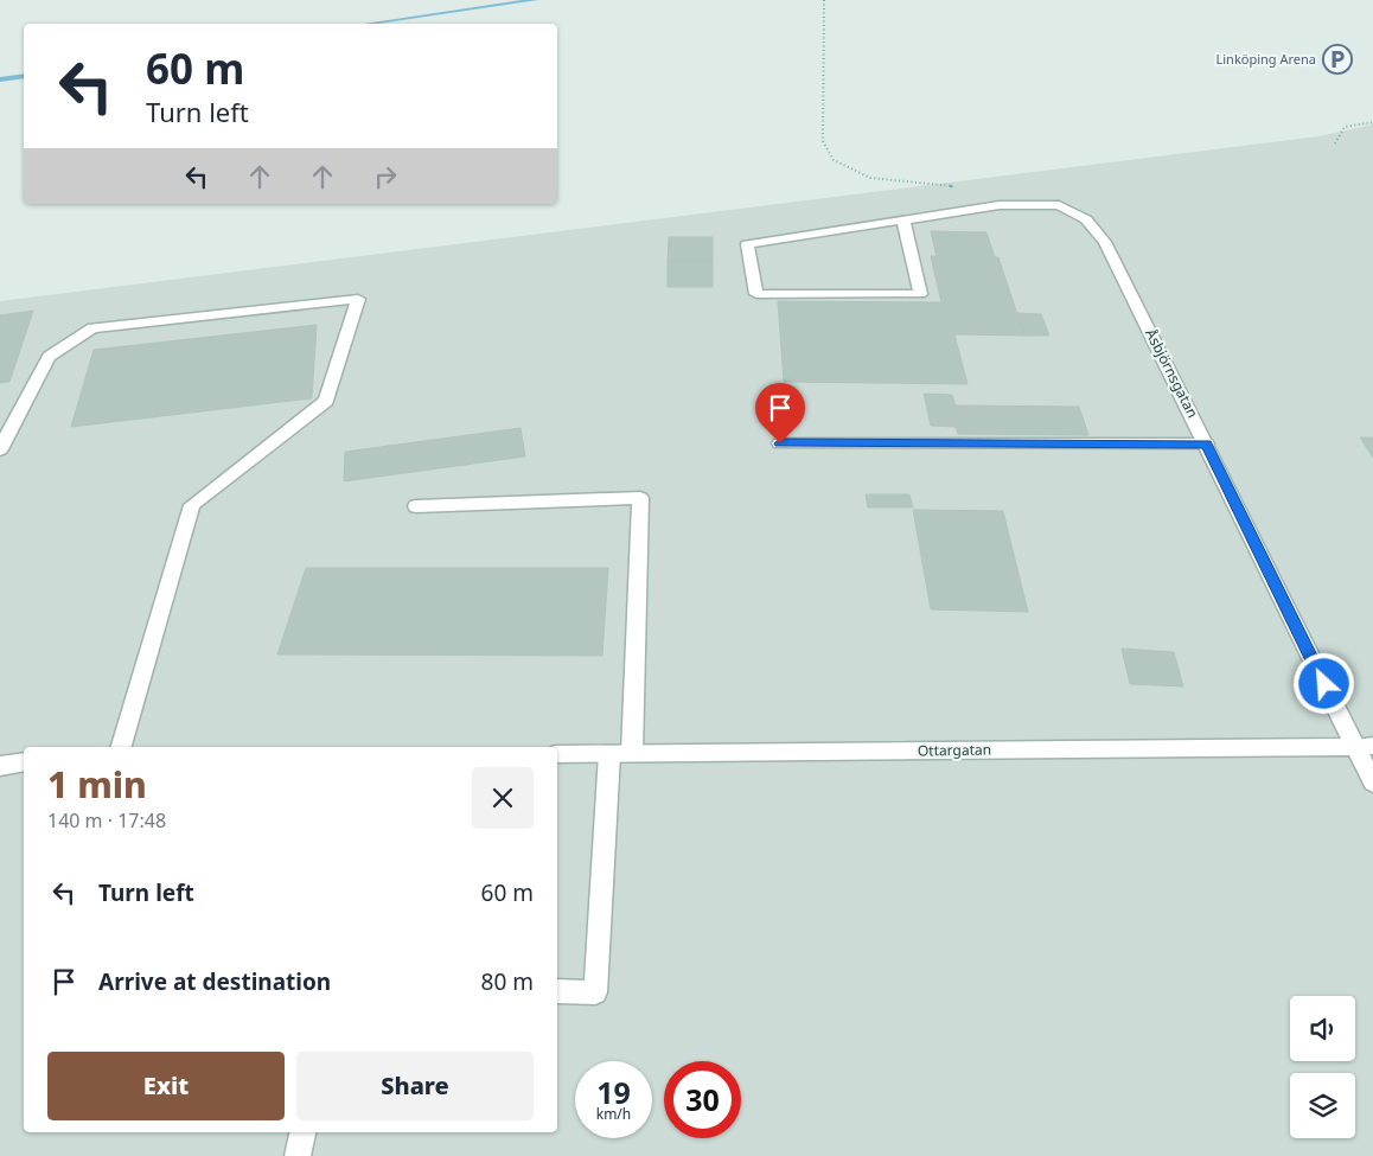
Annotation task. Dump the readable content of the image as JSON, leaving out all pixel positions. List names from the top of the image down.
{
  "streets": {
    "street": ["Åsbjörnsgatan", "Ottargatan"]
  },
  "crossings": [
    ["Åsbjörnsgatan", "Ottargatan"]
  ],
  "places": {
    "parking": ["Linköping Arena"]
  },
  "page": {
    "turn": ["60 m", "Turn left"],
    "heading": ["1 min", "140 m · 17:48"],
    "list": [
      {
        "name": "Turn left",
        "value": "60 m"
      },
      {
        "name": "Arrive at destination",
        "value": "80 m"
      }
    ],
    "buttons": ["Exit", "Share"],
    "speed": "19 km/h",
    "limit": "30"
  }
}
